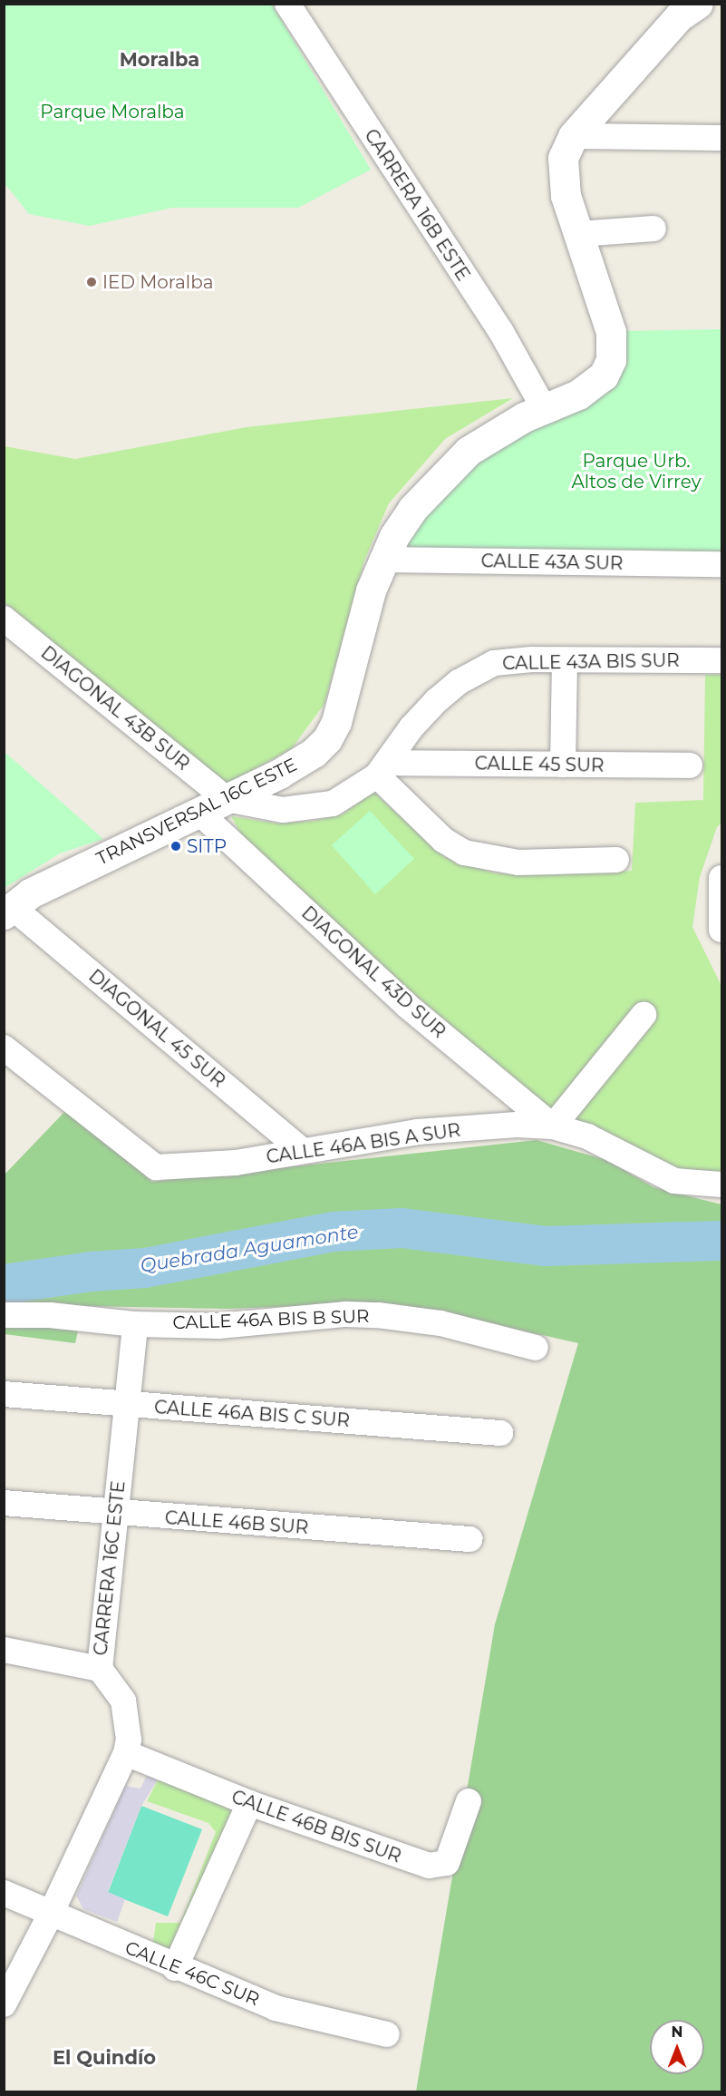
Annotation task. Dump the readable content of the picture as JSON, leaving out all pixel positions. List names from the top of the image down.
{
  "streets": {
    "street": [
      "CARRERA 16B ESTE",
      "CALLE 43A SUR",
      "CALLE 43A BIS SUR",
      "DIAGONAL 43B SUR",
      "CALLE 45 SUR",
      "TRANSVERSAL 16C ESTE",
      "DIAGONAL 43D SUR",
      "DIAGONAL 45 SUR",
      "CALLE 46A BIS A SUR",
      "CALLE 46A BIS B SUR",
      "CALLE 46A BIS C SUR",
      "CALLE 46B SUR",
      "CARRERA 16C ESTE",
      "CALLE 46B BIS SUR",
      "CALLE 46C SUR"
    ]
  },
  "crossings": [
    ["CARRERA 16B ESTE", "TRANSVERSAL 16C ESTE"],
    ["CALLE 43A SUR", "TRANSVERSAL 16C ESTE"],
    ["CALLE 43A BIS SUR", "CALLE 45 SUR"],
    ["DIAGONAL 43B SUR", "TRANSVERSAL 16C ESTE"],
    ["TRANSVERSAL 16C ESTE", "DIAGONAL 43D SUR"],
    ["TRANSVERSAL 16C ESTE", "DIAGONAL 45 SUR"],
    ["DIAGONAL 43D SUR", "CALLE 46A BIS A SUR"],
    ["DIAGONAL 45 SUR", "CALLE 46A BIS A SUR"],
    ["CALLE 46A BIS B SUR", "CARRERA 16C ESTE"],
    ["CALLE 46A BIS C SUR", "CARRERA 16C ESTE"],
    ["CALLE 46B SUR", "CARRERA 16C ESTE"],
    ["CARRERA 16C ESTE", "CALLE 46B BIS SUR"],
    ["CARRERA 16C ESTE", "CALLE 46C SUR"]
  ],
  "districts": ["Moralba", "El Quindío"],
  "water": ["Quebrada Aguamonte"],
  "parks": ["Parque Moralba", "Parque Urb. Altos de Virrey"],
  "places": ["IED Moralba", "SITP"],
  "north": "top"
}
